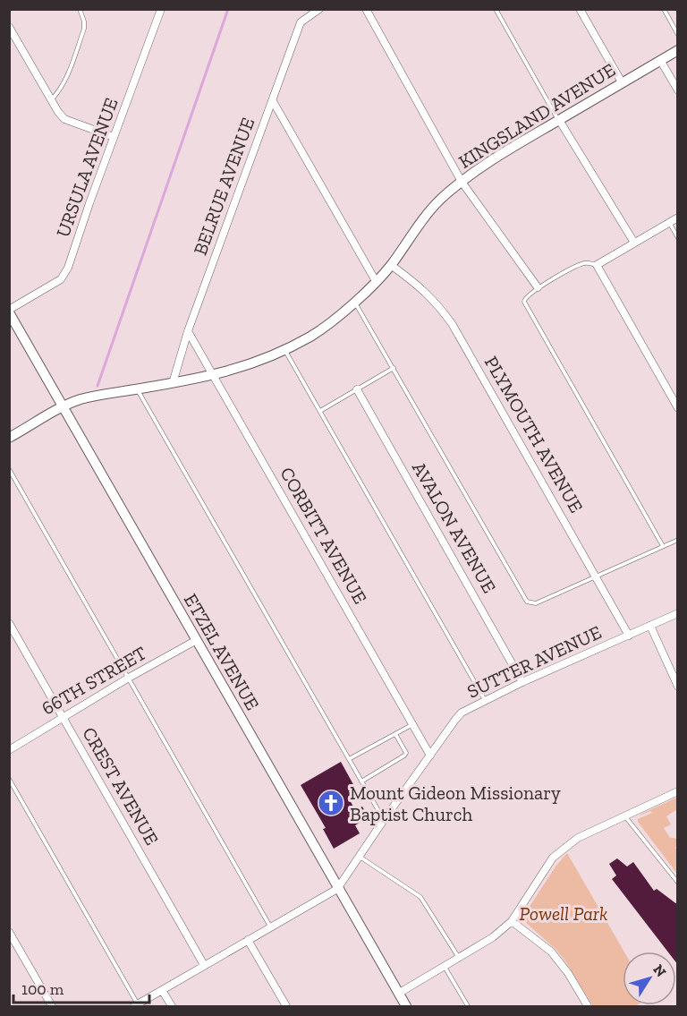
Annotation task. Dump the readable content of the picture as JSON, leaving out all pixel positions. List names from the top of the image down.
{
  "streets": {
    "street": [
      "KINGSLAND AVENUE",
      "URSULA AVENUE",
      "BELRUE AVENUE",
      "PLYMOUTH AVENUE",
      "AVALON AVENUE",
      "CORBITT AVENUE",
      "ETZEL AVENUE",
      "SUTTER AVENUE",
      "66TH STREET",
      "CREST AVENUE"
    ]
  },
  "crossings": [
    ["KINGSLAND AVENUE", "BELRUE AVENUE"],
    ["KINGSLAND AVENUE", "PLYMOUTH AVENUE"],
    ["KINGSLAND AVENUE", "CORBITT AVENUE"],
    ["KINGSLAND AVENUE", "ETZEL AVENUE"],
    ["URSULA AVENUE", "ETZEL AVENUE"],
    ["BELRUE AVENUE", "CORBITT AVENUE"],
    ["PLYMOUTH AVENUE", "SUTTER AVENUE"],
    ["AVALON AVENUE", "SUTTER AVENUE"],
    ["CORBITT AVENUE", "SUTTER AVENUE"],
    ["ETZEL AVENUE", "SUTTER AVENUE"],
    ["ETZEL AVENUE", "66TH STREET"],
    ["SUTTER AVENUE", "CREST AVENUE"],
    ["66TH STREET", "CREST AVENUE"]
  ],
  "parks": ["Powell Park"],
  "places": {
    "church": ["Mount Gideon Missionary Baptist Church"]
  },
  "scale_bar": "100 m",
  "north": "top right"
}
